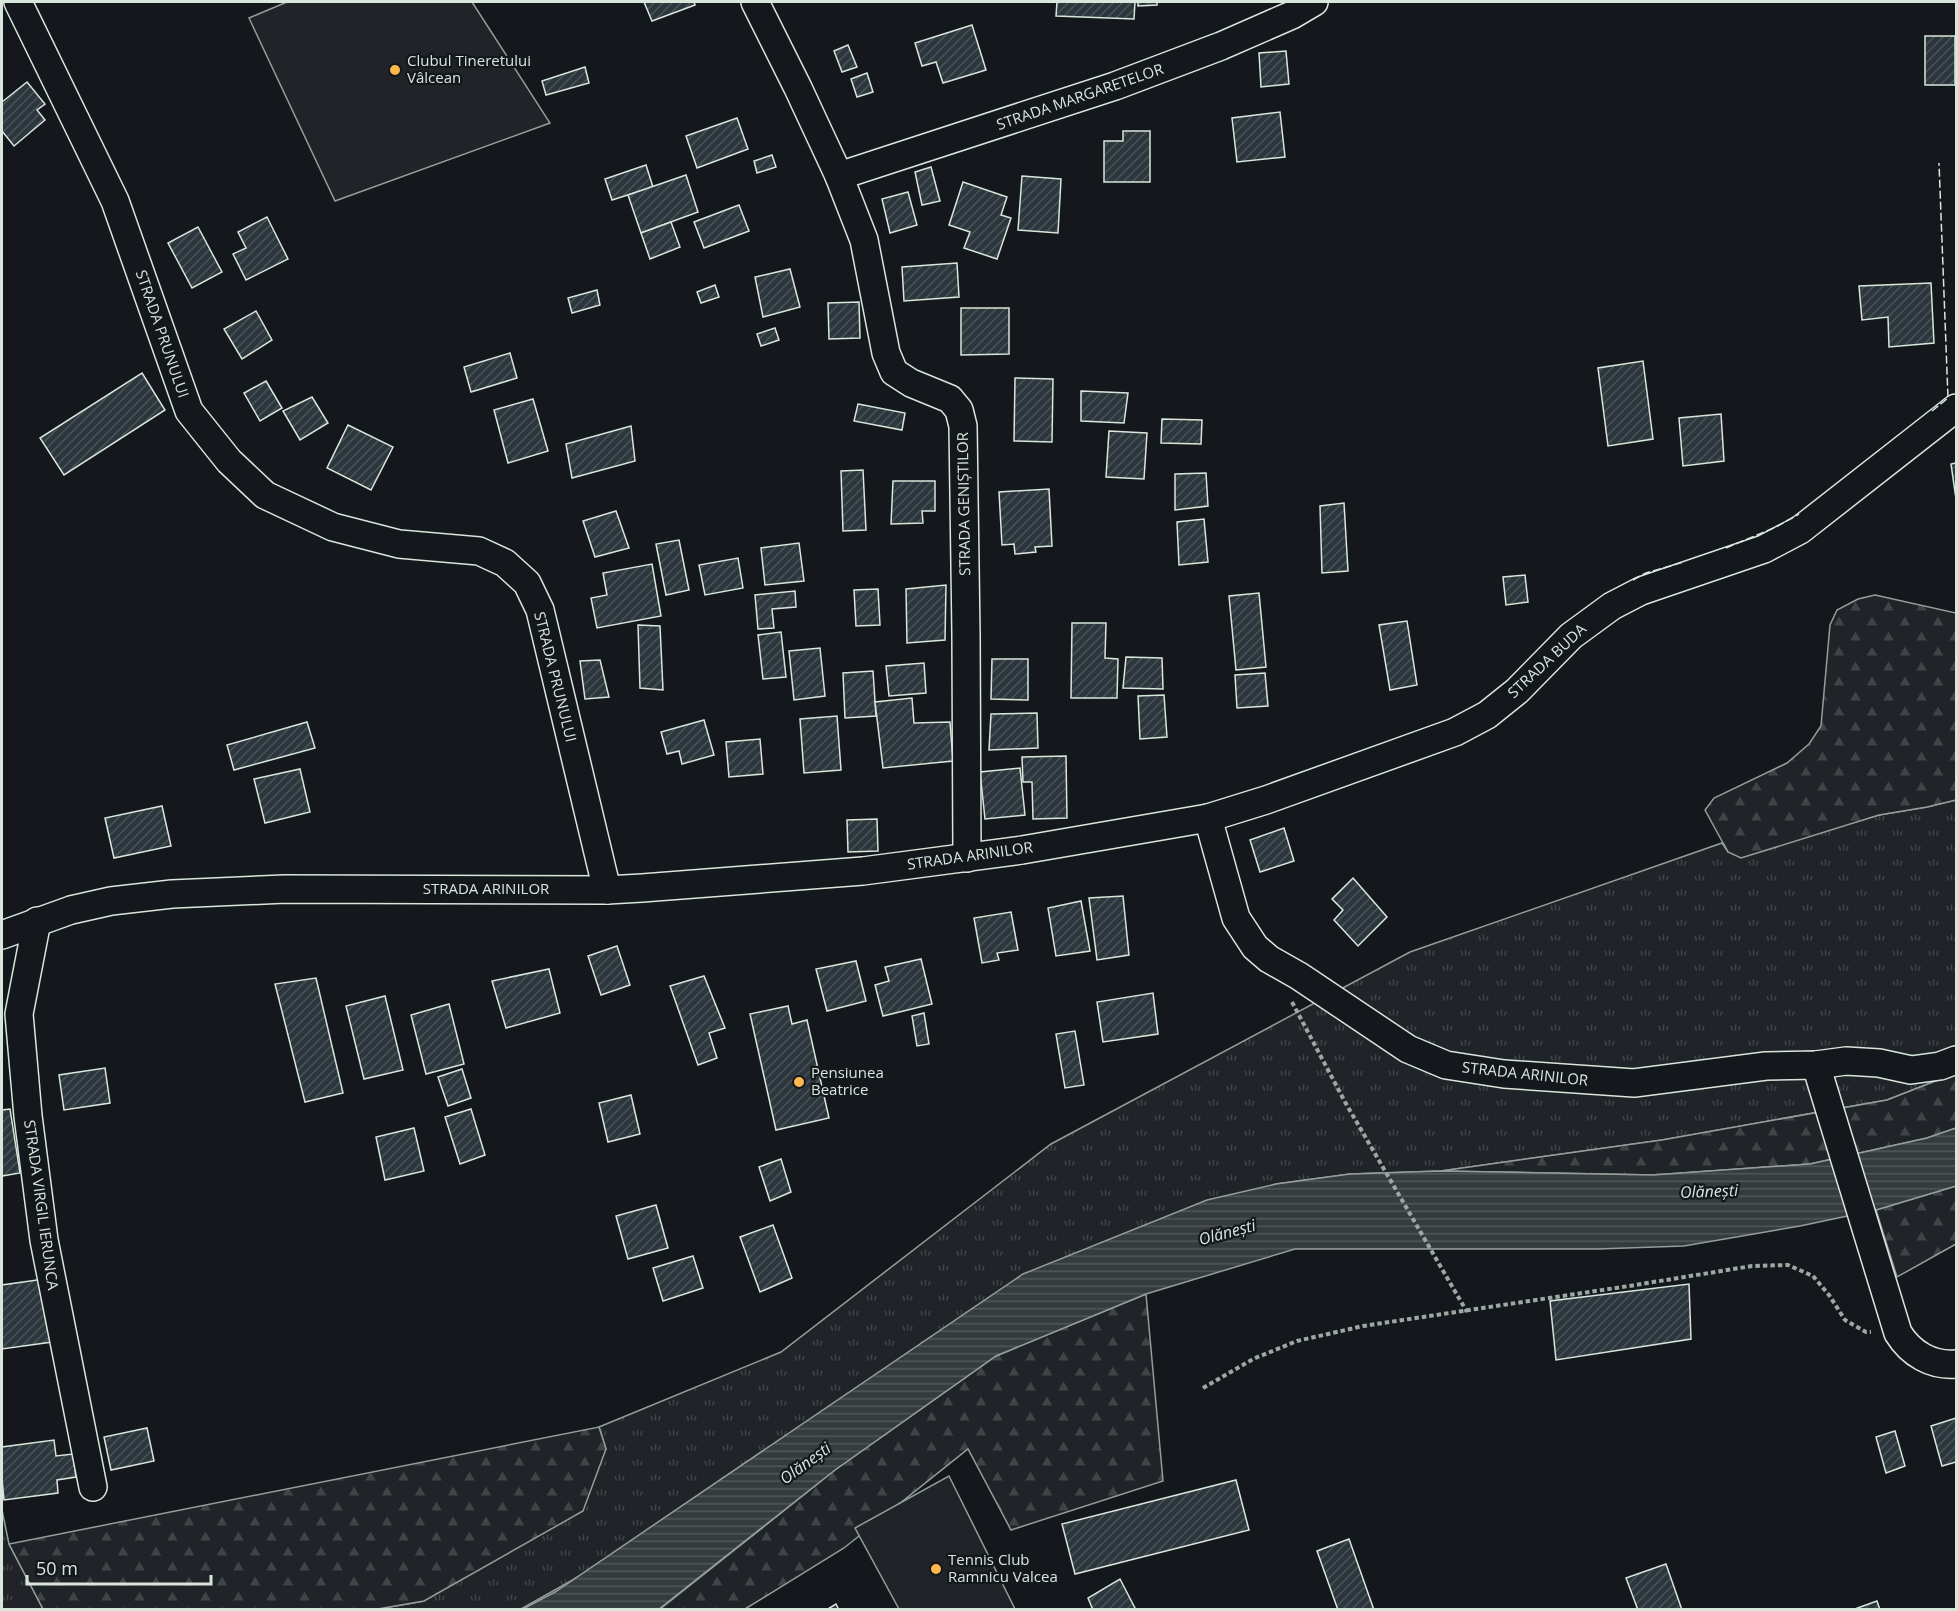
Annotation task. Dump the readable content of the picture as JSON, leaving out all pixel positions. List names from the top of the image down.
{
  "streets": {
    "street": [
      "STRADA MARGARETELOR",
      "STRADA PRUNULUI",
      "STRADA GENIȘTILOR",
      "STRADA BUDA",
      "STRADA ARINILOR",
      "STRADA VIRGIL IERUNCA"
    ]
  },
  "crossings": [
    ["STRADA MARGARETELOR", "STRADA GENIȘTILOR"],
    ["STRADA PRUNULUI", "STRADA ARINILOR"],
    ["STRADA GENIȘTILOR", "STRADA ARINILOR"],
    ["STRADA BUDA", "STRADA ARINILOR"],
    ["STRADA ARINILOR", "STRADA VIRGIL IERUNCA"]
  ],
  "water": ["Olănești"],
  "places": ["Clubul Tineretului Vâlcean", "Pensiunea Beatrice", "Tennis Club Ramnicu Valcea"],
  "scale_bar": "50 m"
}
